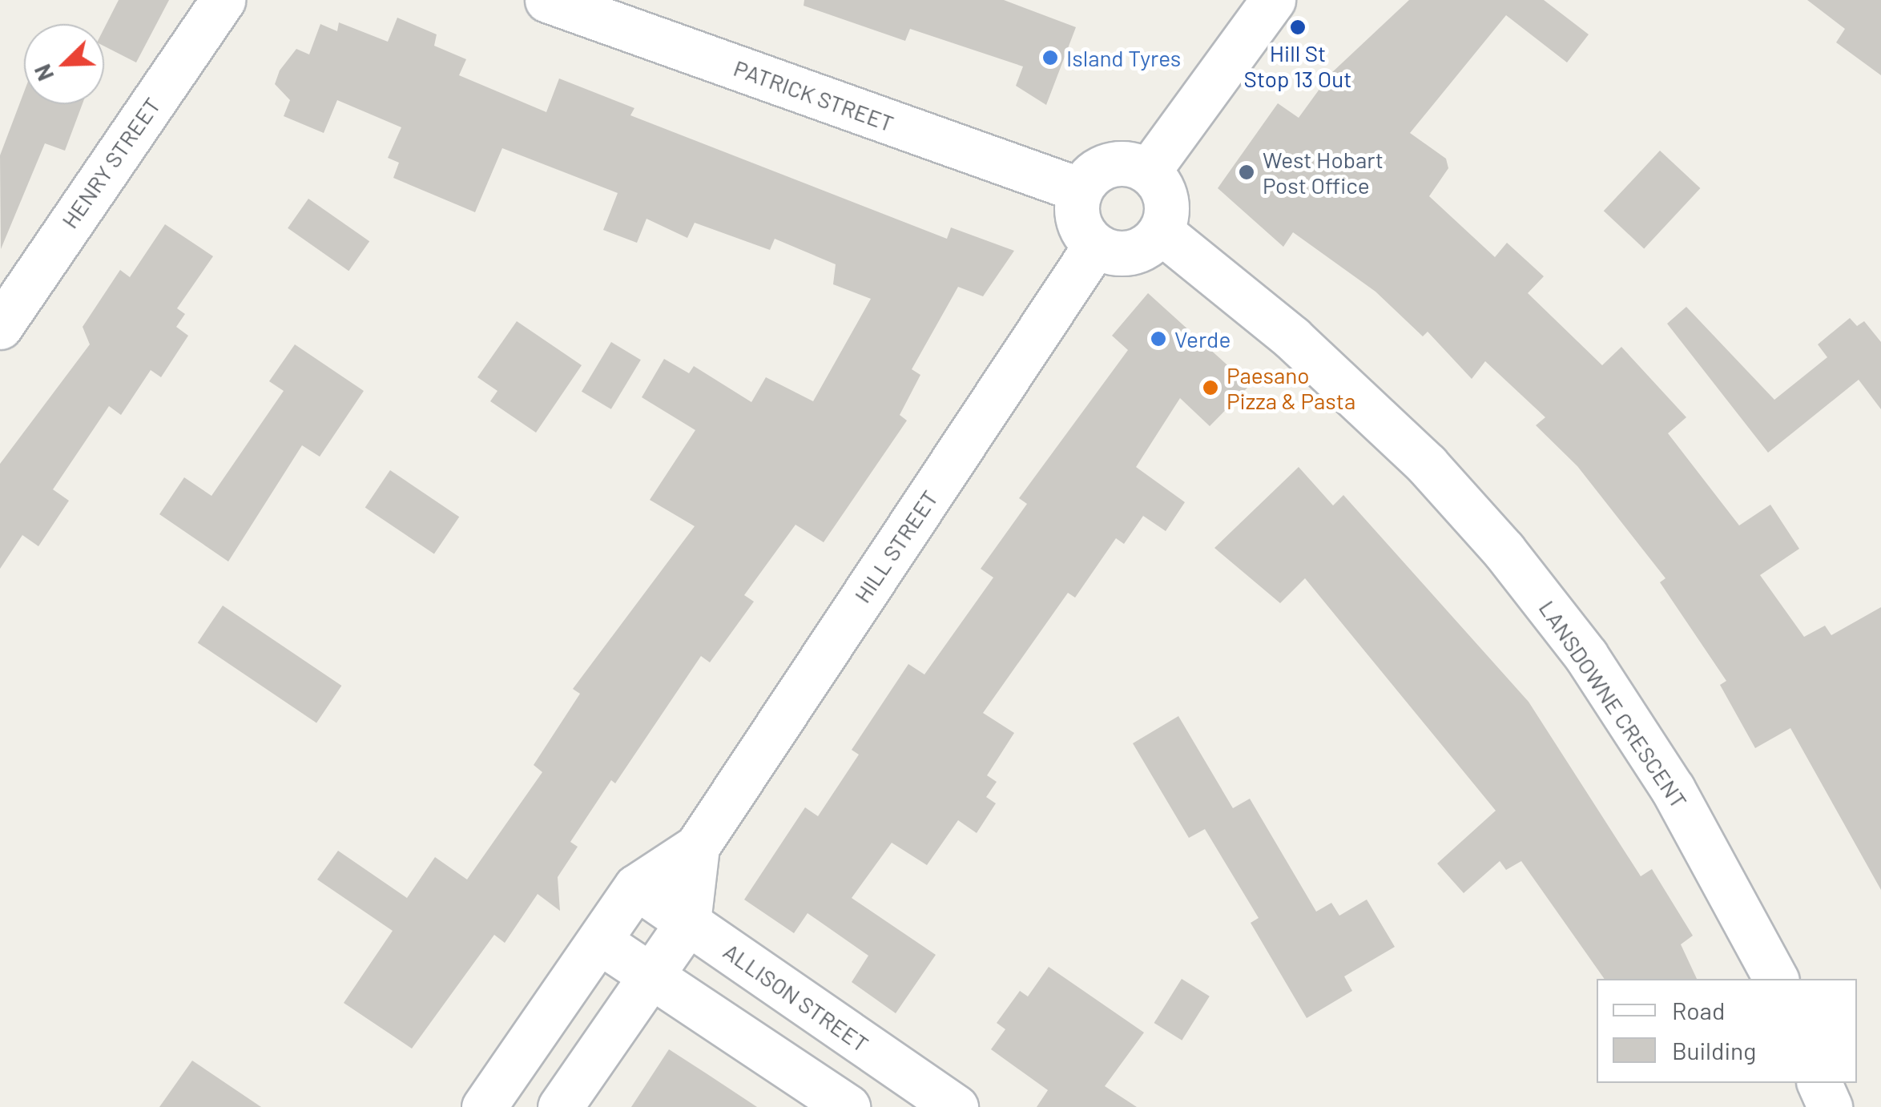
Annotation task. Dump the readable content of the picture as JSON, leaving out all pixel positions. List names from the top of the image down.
{
  "streets": {
    "street": [
      "PATRICK STREET",
      "HENRY STREET",
      "HILL STREET",
      "LANSDOWNE CRESCENT",
      "ALLISON STREET"
    ]
  },
  "crossings": [
    ["PATRICK STREET", "HILL STREET"],
    ["PATRICK STREET", "LANSDOWNE CRESCENT"],
    ["HILL STREET", "LANSDOWNE CRESCENT"],
    ["HILL STREET", "ALLISON STREET"]
  ],
  "places": [
    "Hill St Stop 13 Out",
    "Island Tyres",
    "West Hobart Post Office",
    "Verde",
    "Paesano Pizza & Pasta"
  ],
  "legend": ["Road", "Building"],
  "north": "bottom left"
}
